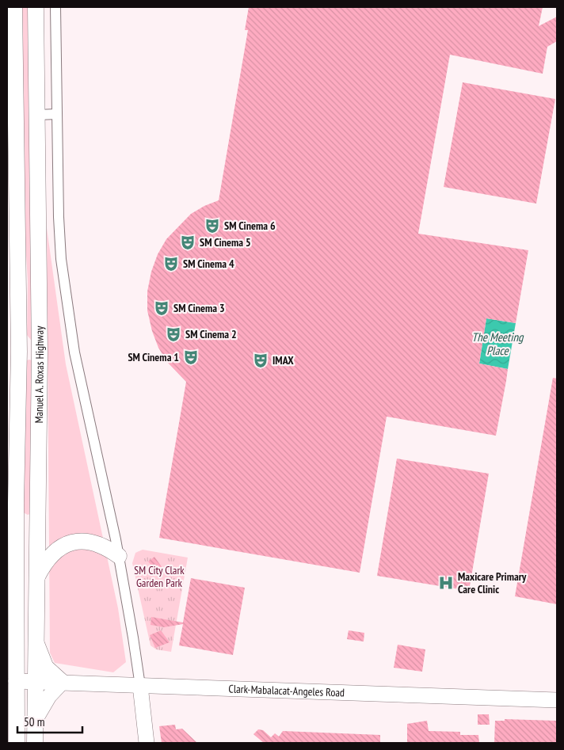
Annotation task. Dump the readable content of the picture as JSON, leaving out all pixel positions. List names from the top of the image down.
{
  "streets": {
    "main road": ["Manuel A. Roxas Highway", "Clark-Mabalacat-Angeles Road"]
  },
  "crossings": [
    ["Manuel A. Roxas Highway", "Clark-Mabalacat-Angeles Road"]
  ],
  "water": ["The Meeting Place"],
  "parks": ["SM City Clark Garden Park"],
  "places": {
    "theatre": [
      "SM Cinema 6",
      "SM Cinema 5",
      "SM Cinema 4",
      "SM Cinema 3",
      "SM Cinema 2",
      "SM Cinema 1",
      "IMAX"
    ],
    "hospital": ["Maxicare Primary Care Clinic"]
  },
  "scale_bar": "50 m"
}
